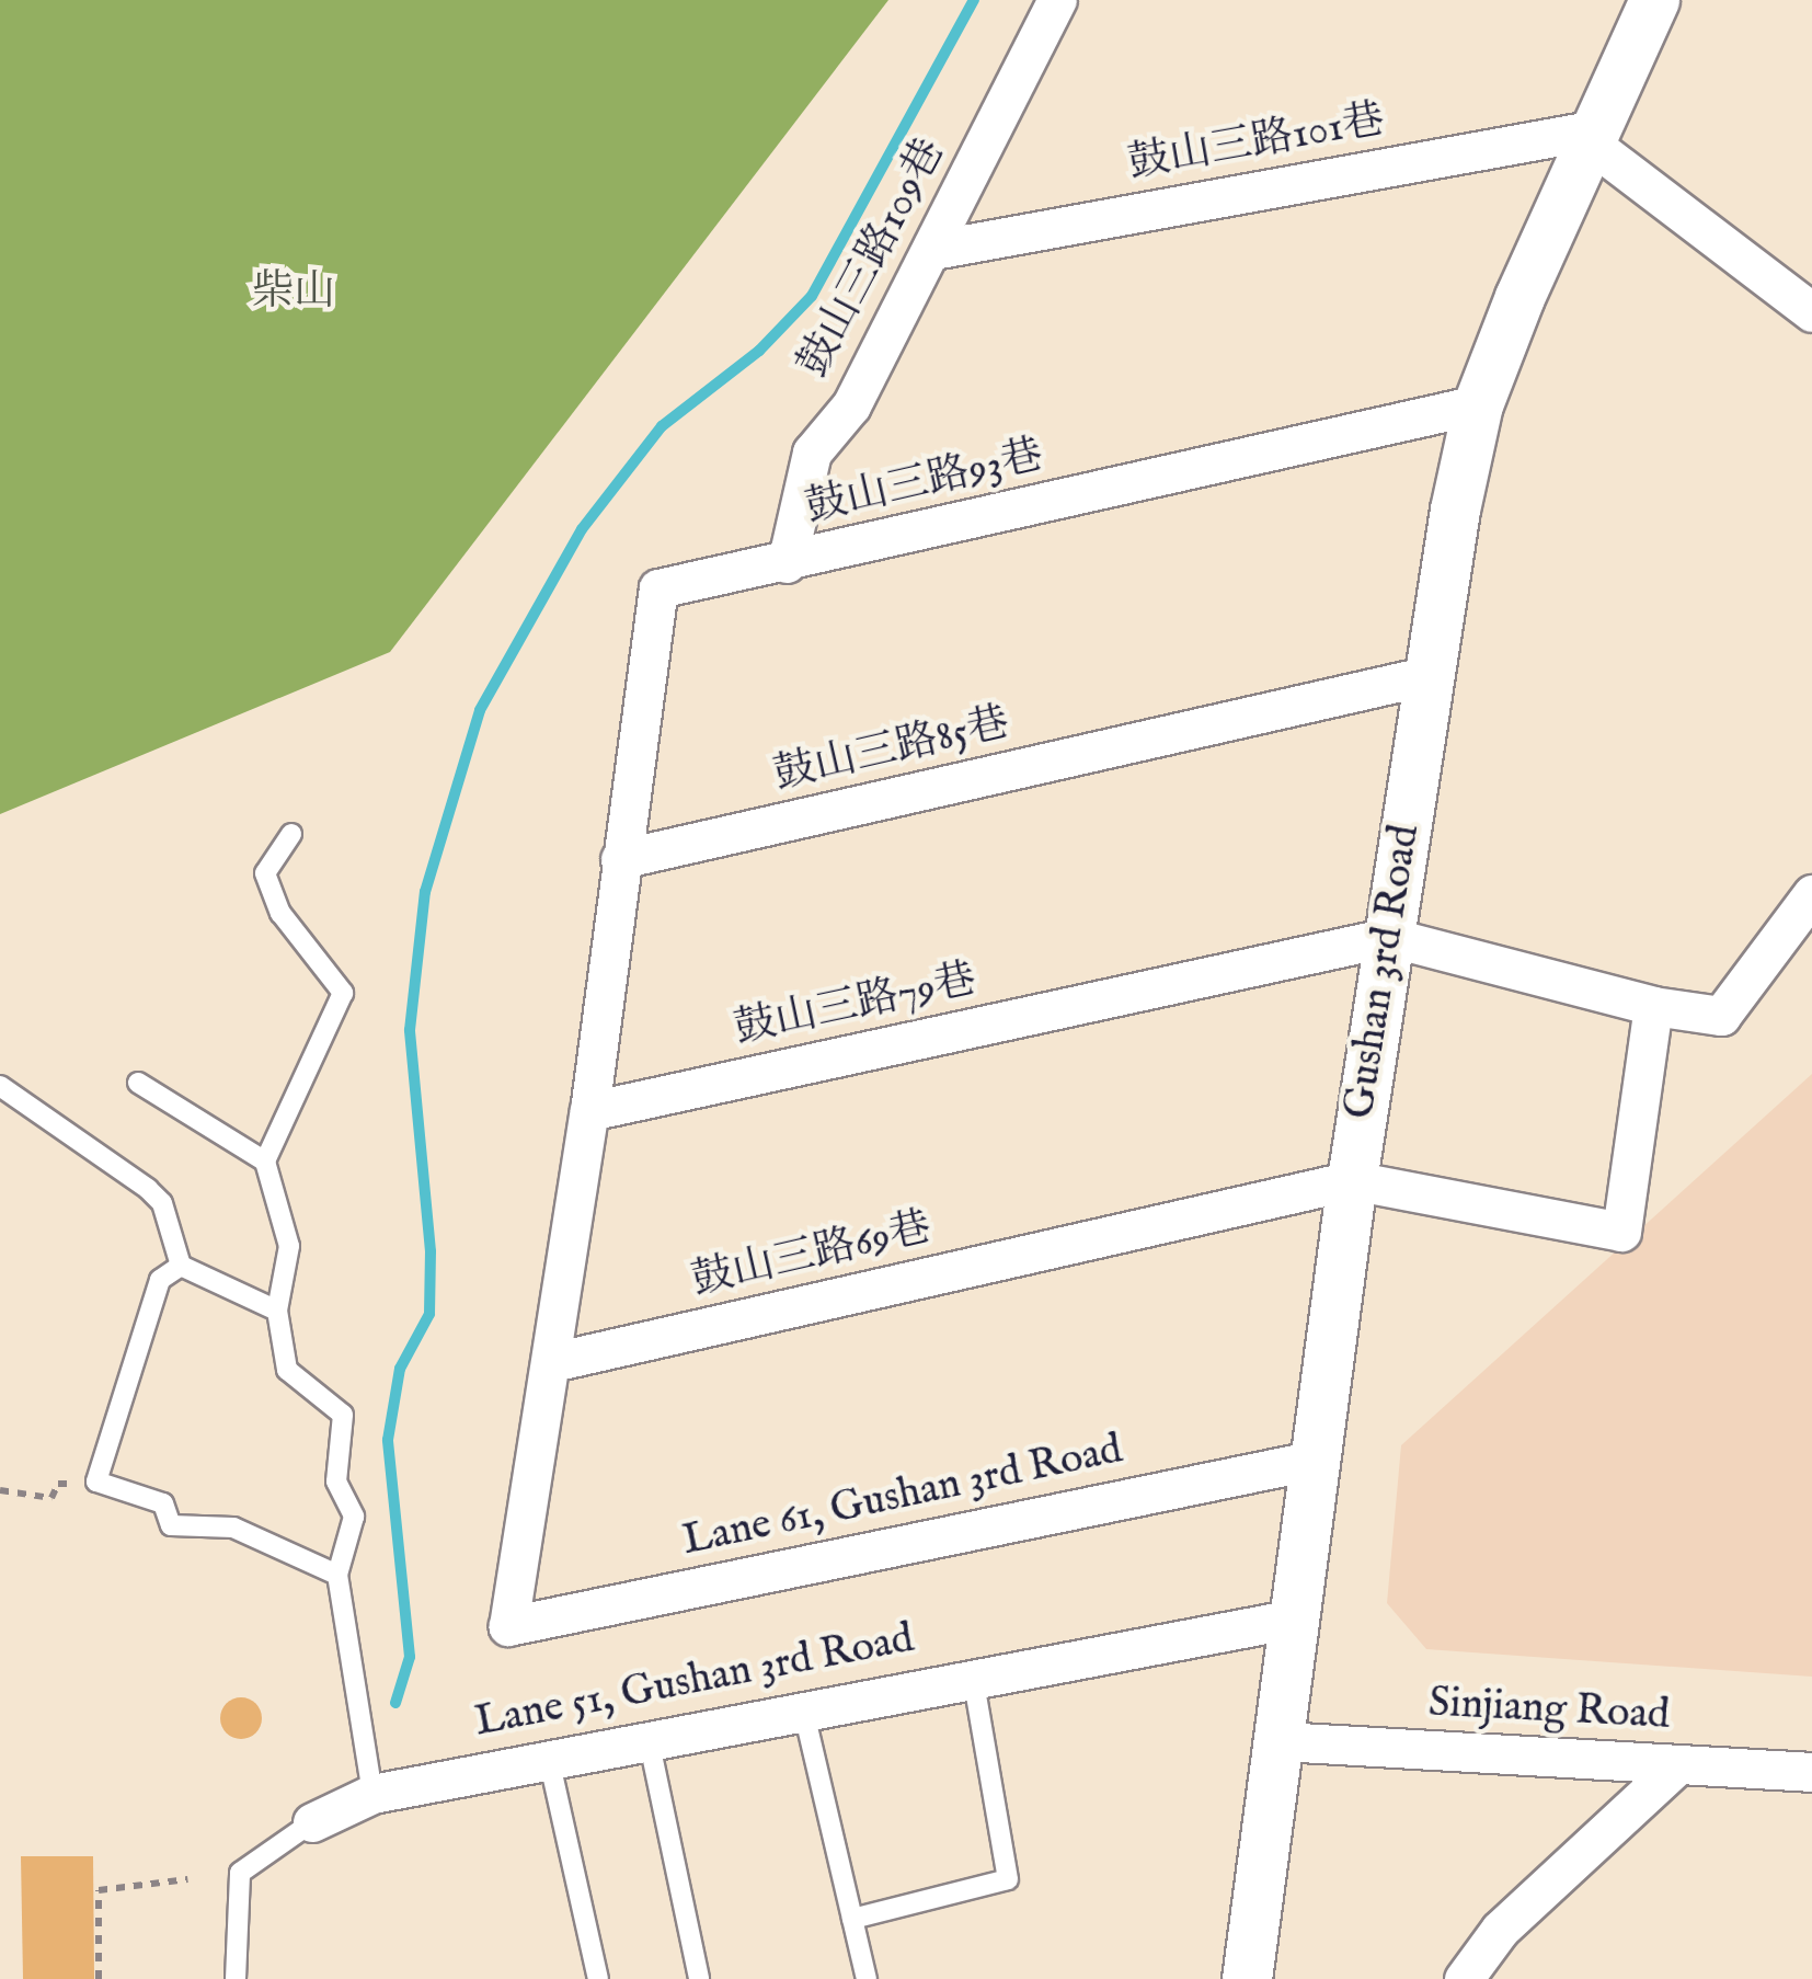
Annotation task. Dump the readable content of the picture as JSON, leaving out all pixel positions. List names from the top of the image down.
{
  "streets": {
    "street": [
      "鼓山三路101巷",
      "鼓山三路109巷",
      "鼓山三路93巷",
      "鼓山三路85巷",
      "Gushan 3rd Road",
      "鼓山三路79巷",
      "鼓山三路69巷",
      "Lane 61, Gushan 3rd Road",
      "Lane 51, Gushan 3rd Road",
      "Sinjiang Road"
    ]
  },
  "crossings": [
    ["鼓山三路101巷", "鼓山三路109巷"],
    ["鼓山三路101巷", "Gushan 3rd Road"],
    ["鼓山三路109巷", "鼓山三路93巷"],
    ["鼓山三路93巷", "鼓山三路85巷"],
    ["鼓山三路93巷", "Gushan 3rd Road"],
    ["鼓山三路85巷", "Gushan 3rd Road"],
    ["Gushan 3rd Road", "鼓山三路79巷"],
    ["Gushan 3rd Road", "鼓山三路69巷"],
    ["Gushan 3rd Road", "Lane 61, Gushan 3rd Road"],
    ["Gushan 3rd Road", "Lane 51, Gushan 3rd Road"],
    ["Gushan 3rd Road", "Sinjiang Road"],
    ["鼓山三路69巷", "Lane 61, Gushan 3rd Road"]
  ],
  "parks": ["柴山"]
}
